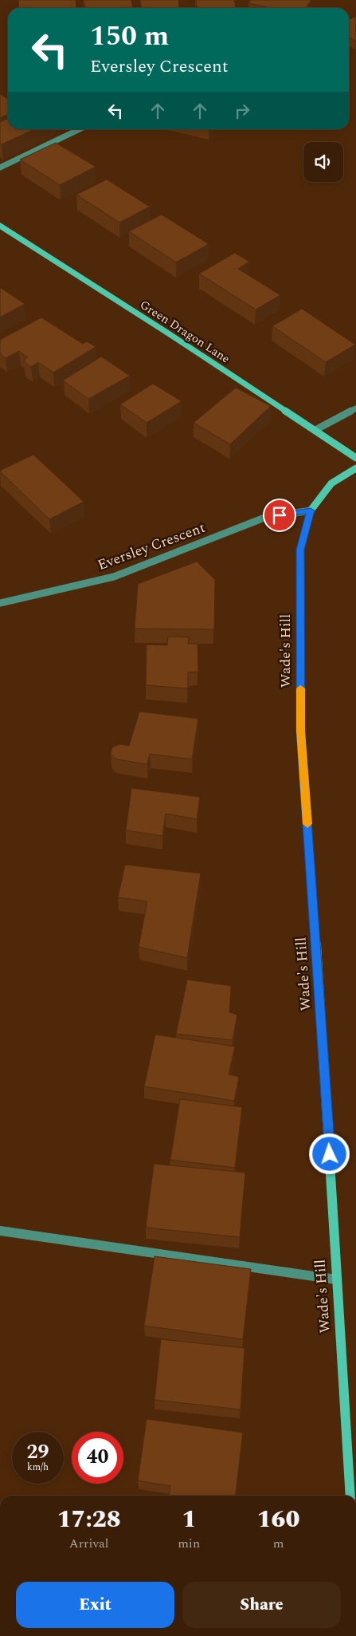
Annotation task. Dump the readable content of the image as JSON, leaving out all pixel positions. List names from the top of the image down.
{
  "streets": {
    "street": ["Green Dragon Lane", "Eversley Crescent", "Wade's Hill"]
  },
  "crossings": [
    ["Eversley Crescent", "Wade's Hill"]
  ],
  "page": {
    "turn": ["150 m", "Eversley Crescent"],
    "speed": "29 km/h",
    "limit": "40",
    "eta": [
      "17:28",
      "Arrival",
      "1",
      "min",
      "160",
      "m"
    ],
    "buttons": ["Exit", "Share"]
  }
}
